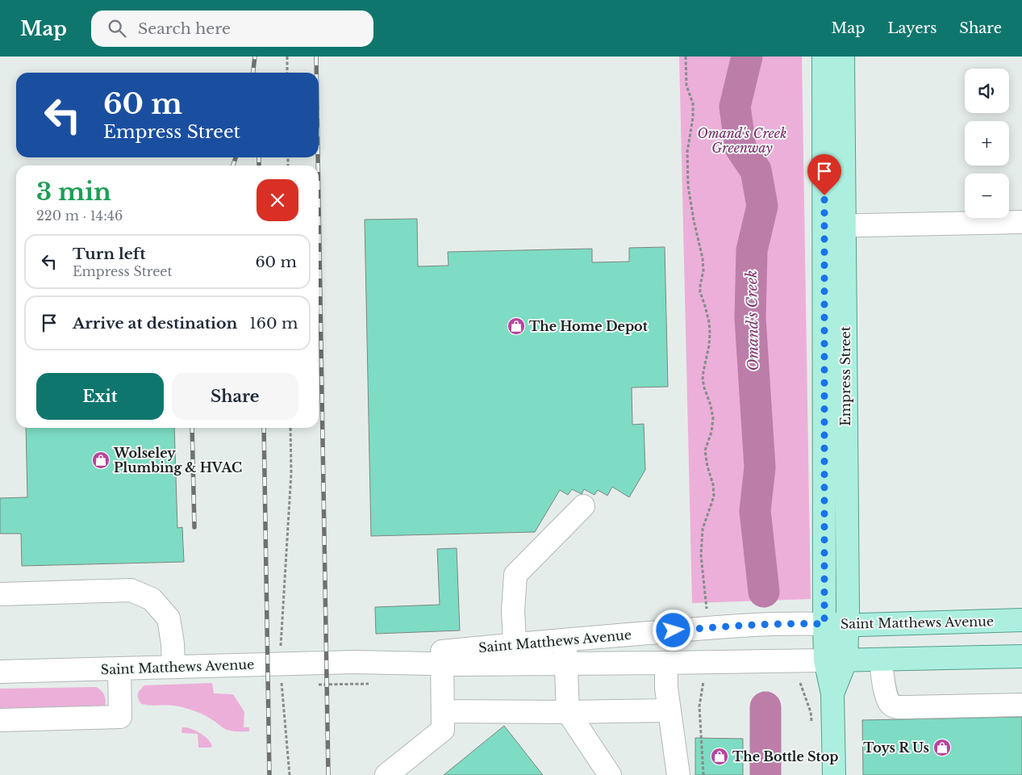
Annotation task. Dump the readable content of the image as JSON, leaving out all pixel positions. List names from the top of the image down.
{
  "streets": {
    "main road": ["Empress Street", "Saint Matthews Avenue"]
  },
  "crossings": [
    ["Empress Street", "Saint Matthews Avenue"]
  ],
  "water": ["Omand's Creek"],
  "parks": ["Omand's Creek Greenway"],
  "places": {
    "shop": [
      "The Home Depot",
      "Wolseley Plumbing & HVAC",
      "Toys R Us",
      "The Bottle Stop"
    ]
  },
  "page": {
    "header": "Map",
    "search": "Search here",
    "nav": ["Map", "Layers", "Share"],
    "map_buttons": ["+", "−"],
    "turn": ["60 m", "Empress Street"],
    "heading": ["3 min", "220 m · 14:46"],
    "list": [
      {
        "name": "Turn left",
        "note": "Empress Street",
        "value": "60 m"
      },
      {
        "name": "Arrive at destination",
        "value": "160 m"
      }
    ],
    "buttons": ["Exit", "Share"]
  }
}
